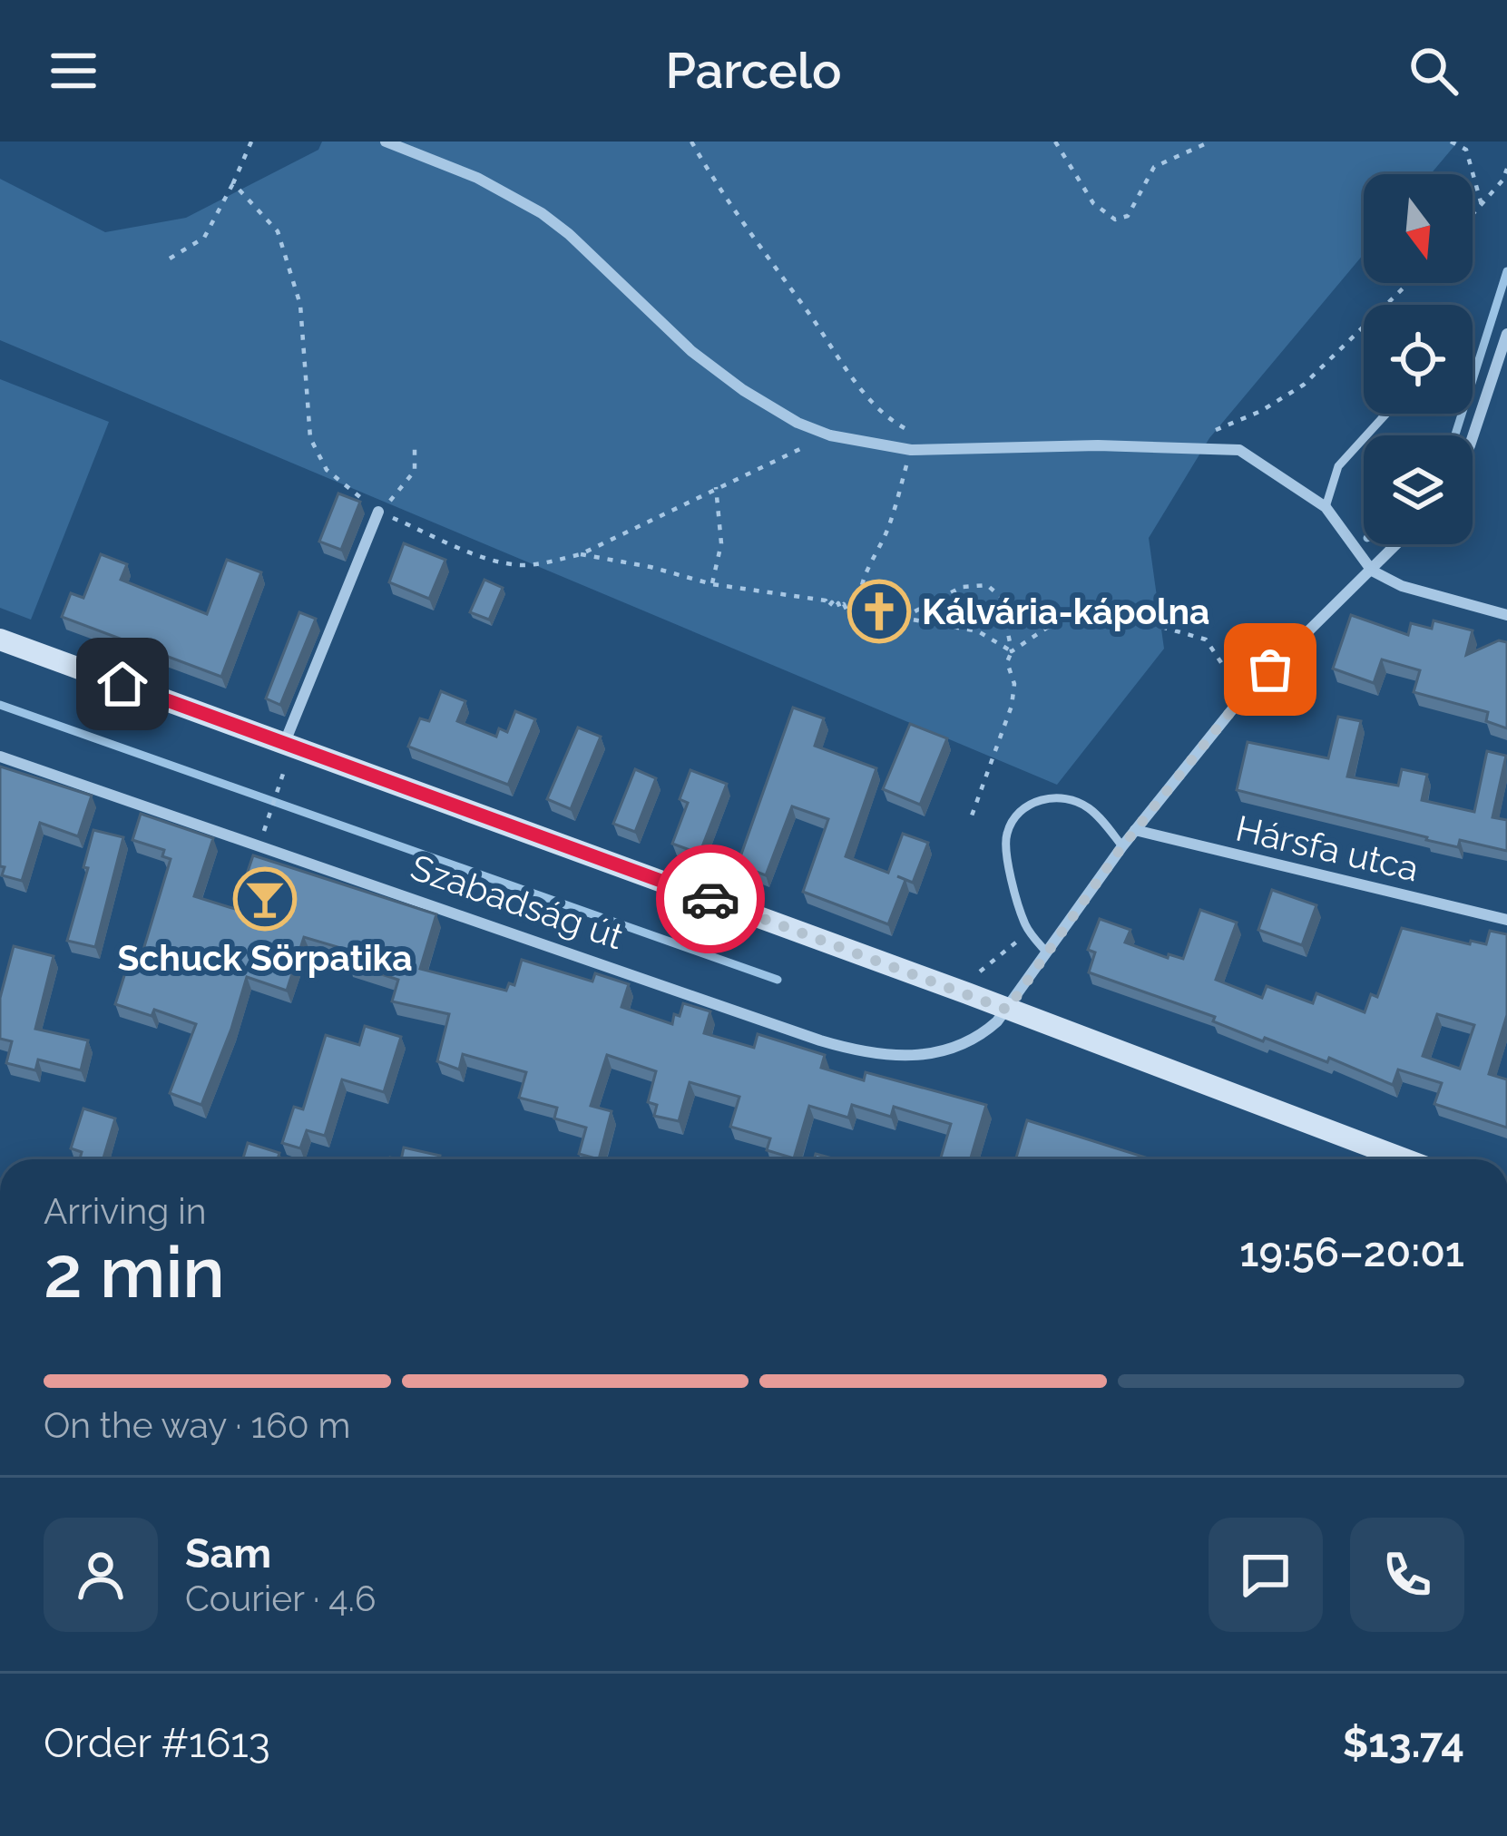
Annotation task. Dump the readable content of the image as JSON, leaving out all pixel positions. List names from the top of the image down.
{
  "streets": {
    "main road": ["Szabadság út"],
    "street": ["Hársfa utca"]
  },
  "places": {
    "church": ["Kálvária-kápolna"],
    "bar": ["Schuck Sörpatika"]
  },
  "north": "bottom",
  "page": {
    "header": "Parcelo",
    "heading": ["2 min", "Arriving in", "19:56–20:01"],
    "panel": [
      "Sam",
      "Courier · 4.6",
      "Order #1613",
      "$13.74"
    ],
    "bar": "On the way · 160 m"
  }
}
